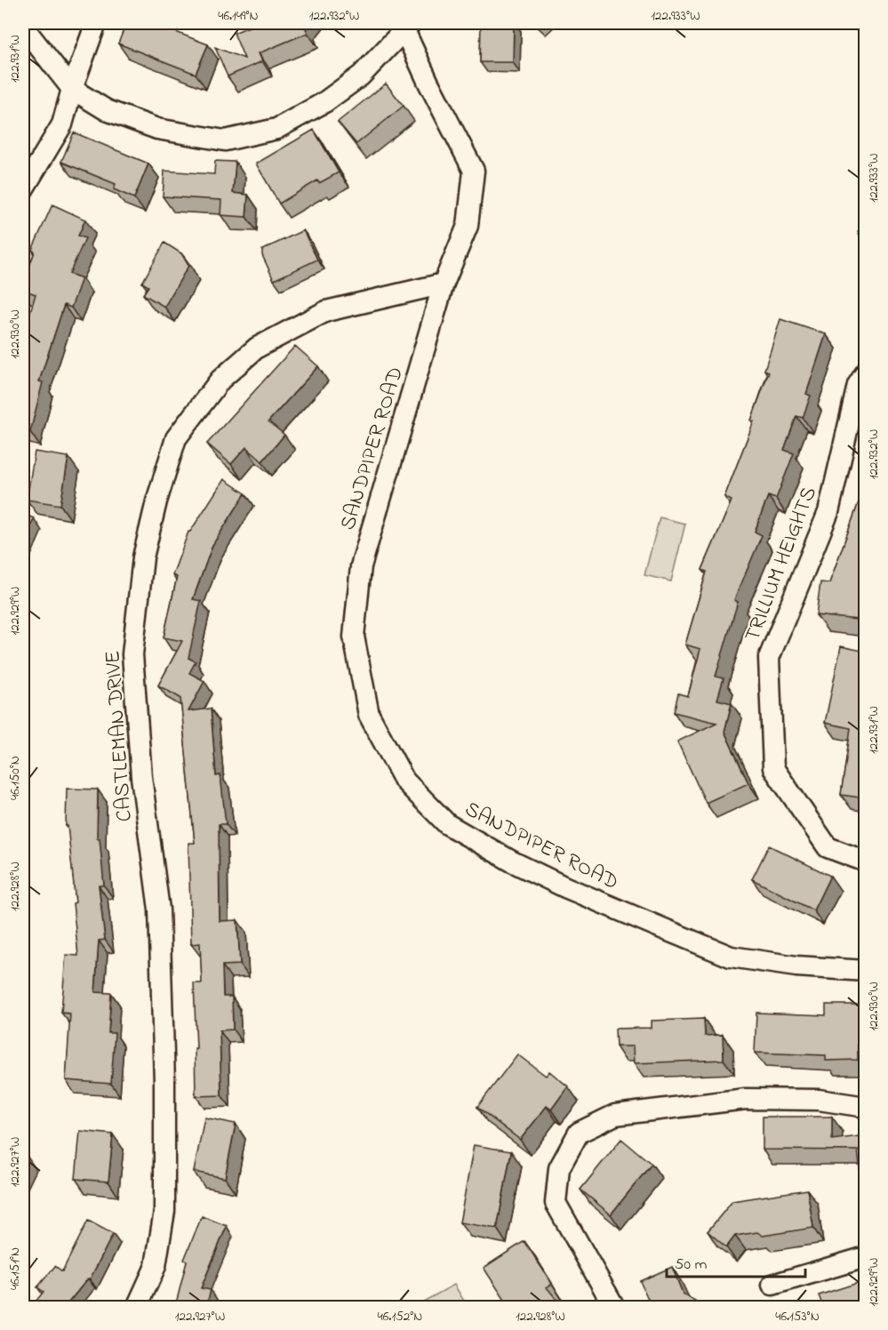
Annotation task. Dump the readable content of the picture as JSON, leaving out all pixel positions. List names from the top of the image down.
{
  "streets": {
    "street": ["SANDPIPER ROAD", "TRILLIUM HEIGHTS", "CASTLEMAN DRIVE"]
  },
  "crossings": [
    ["SANDPIPER ROAD", "CASTLEMAN DRIVE"]
  ],
  "scale_bar": "50 m",
  "coordinates": [
    "46.149°N",
    "122.932°W",
    "122.933°W",
    "122.931°W",
    "122.930°W",
    "122.929°W",
    "46.150°N",
    "122.928°W",
    "122.927°W",
    "46.151°N",
    "46.152°N",
    "46.153°N"
  ]
}
